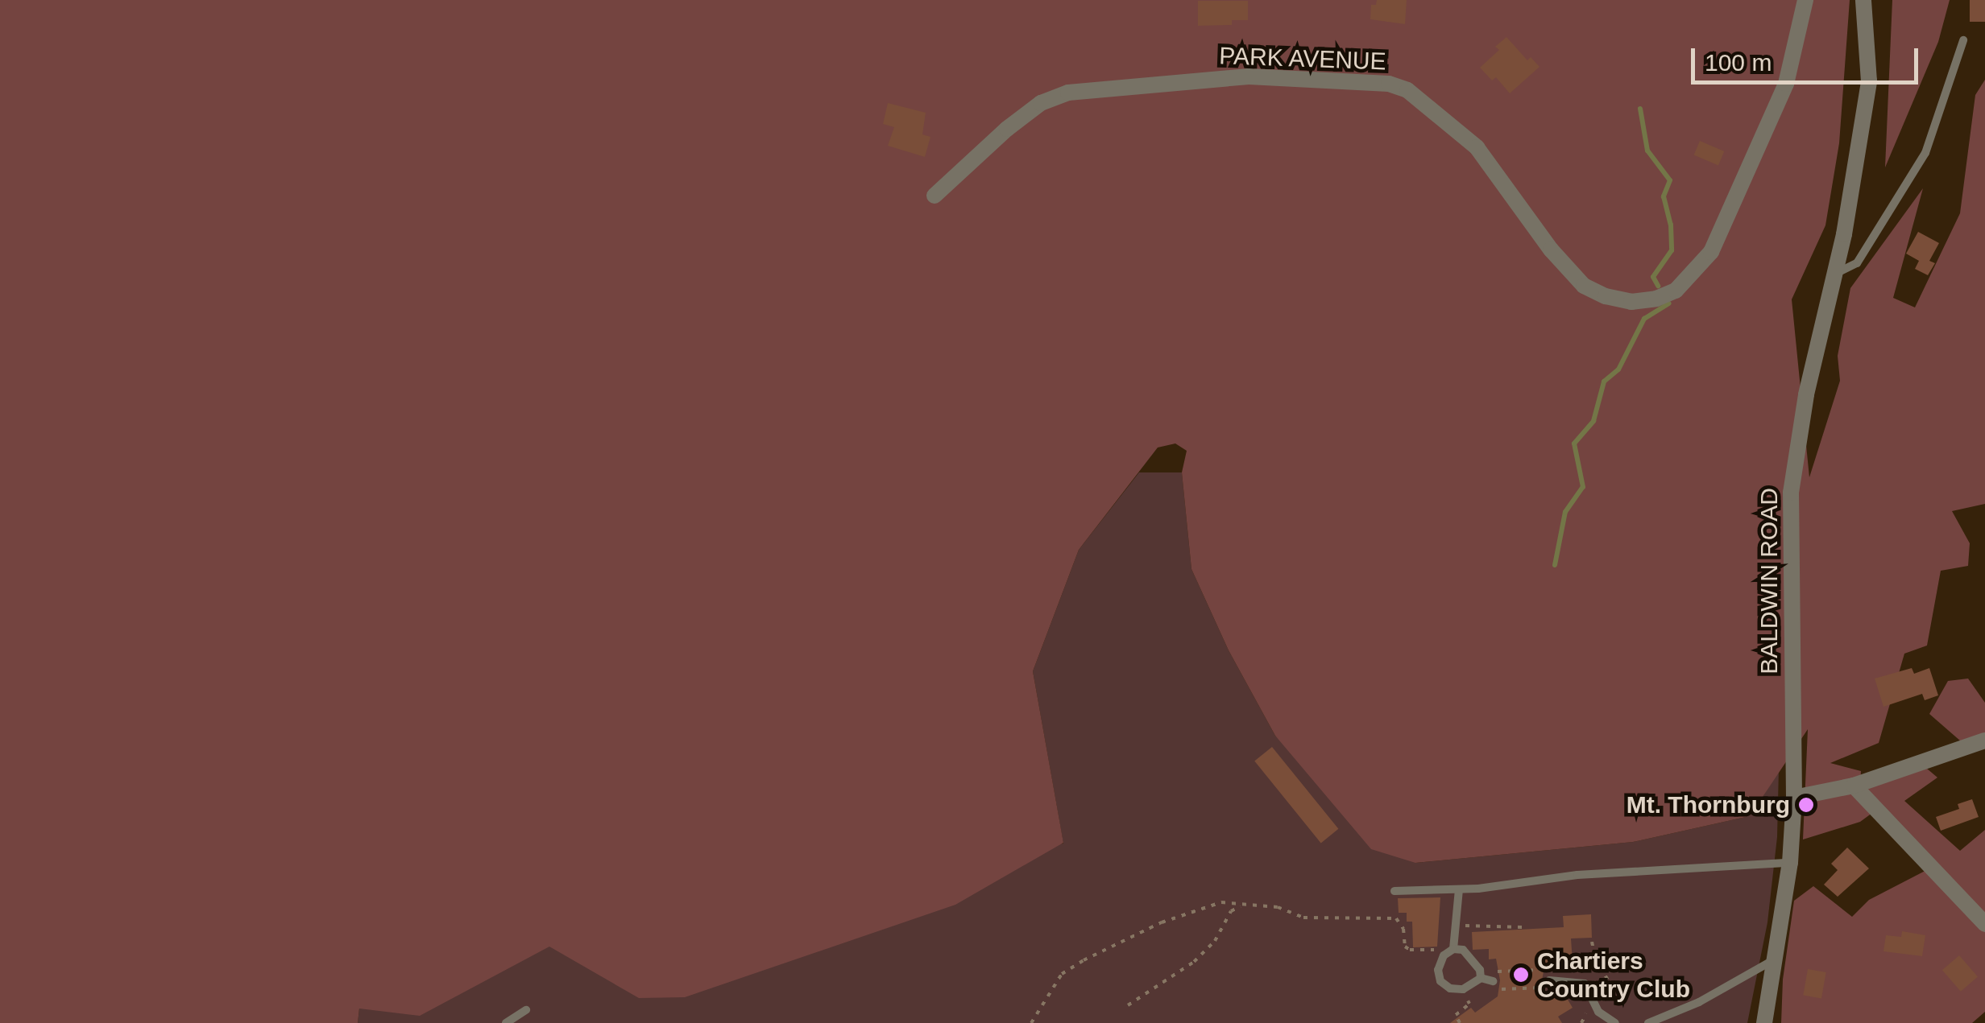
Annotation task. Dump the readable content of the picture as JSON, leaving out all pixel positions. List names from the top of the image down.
{
  "streets": {
    "street": ["PARK AVENUE", "BALDWIN ROAD"]
  },
  "places": ["Mt. Thornburg", "Chartiers Country Club"],
  "scale_bar": "100 m"
}
